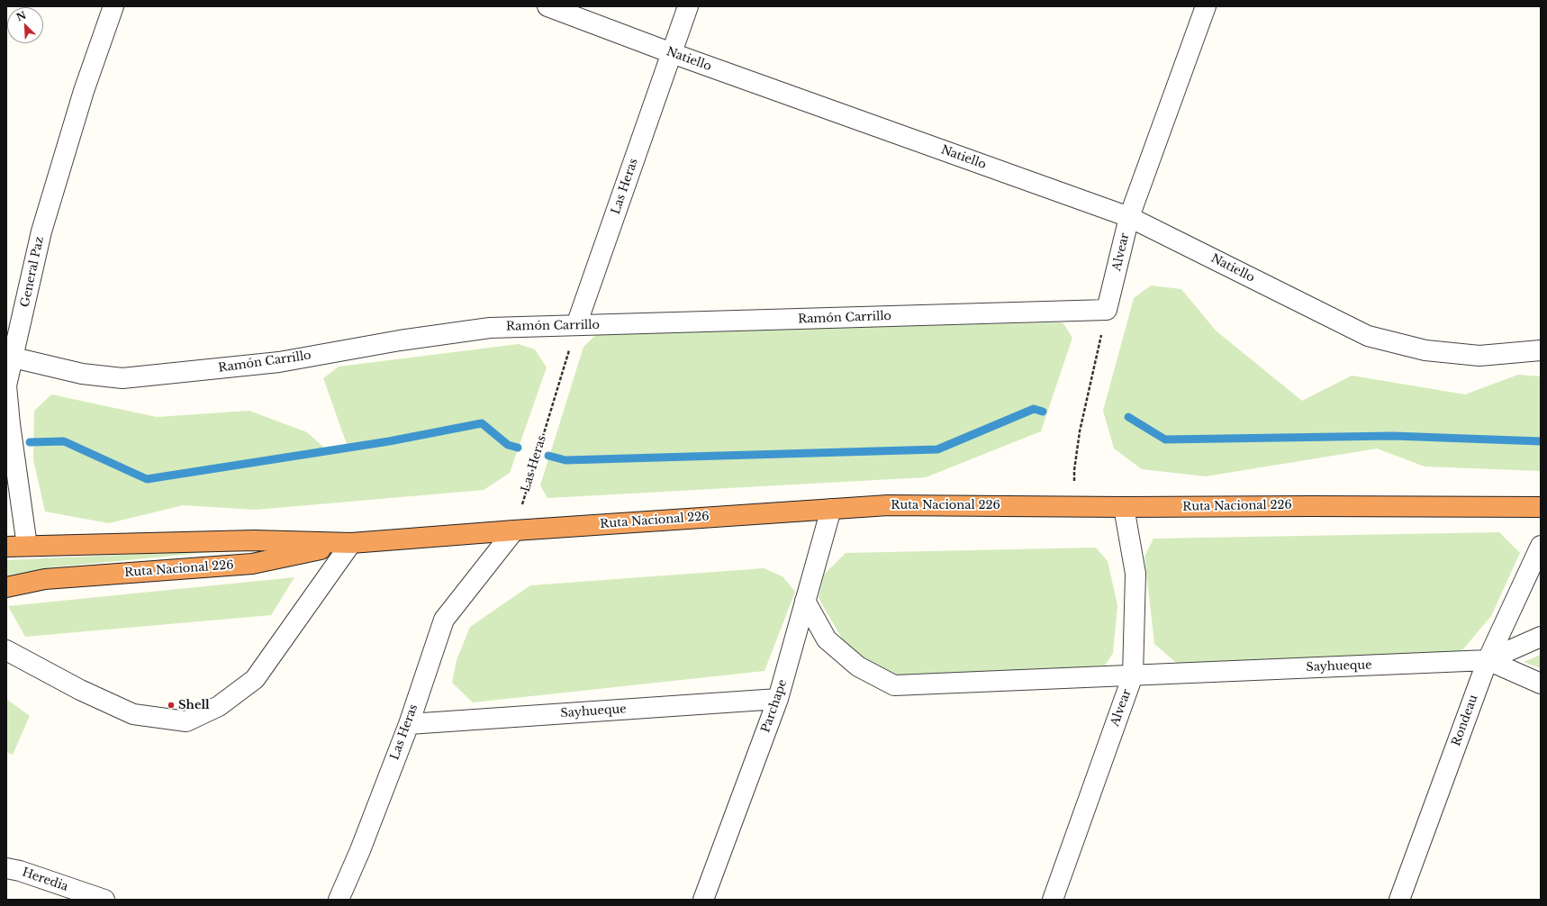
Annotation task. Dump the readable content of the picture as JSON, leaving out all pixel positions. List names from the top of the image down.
{
  "streets": {
    "highway": ["Ruta Nacional 226"],
    "street": [
      "Natiello",
      "Las Heras",
      "Alvear",
      "General Paz",
      "Ramón Carrillo",
      "Sayhueque",
      "Parchape",
      "Rondeau",
      "Heredia"
    ]
  },
  "crossings": [
    ["Natiello", "Las Heras"],
    ["Natiello", "Alvear"],
    ["Las Heras", "Ramón Carrillo"],
    ["Las Heras", "Ruta Nacional 226"],
    ["Las Heras", "Sayhueque"],
    ["Alvear", "Ramón Carrillo"],
    ["Alvear", "Ruta Nacional 226"],
    ["Alvear", "Sayhueque"],
    ["General Paz", "Ramón Carrillo"],
    ["General Paz", "Ruta Nacional 226"],
    ["Ruta Nacional 226", "Parchape"],
    ["Sayhueque", "Parchape"],
    ["Sayhueque", "Rondeau"]
  ],
  "places": ["Shell"],
  "north": "top left"
}
